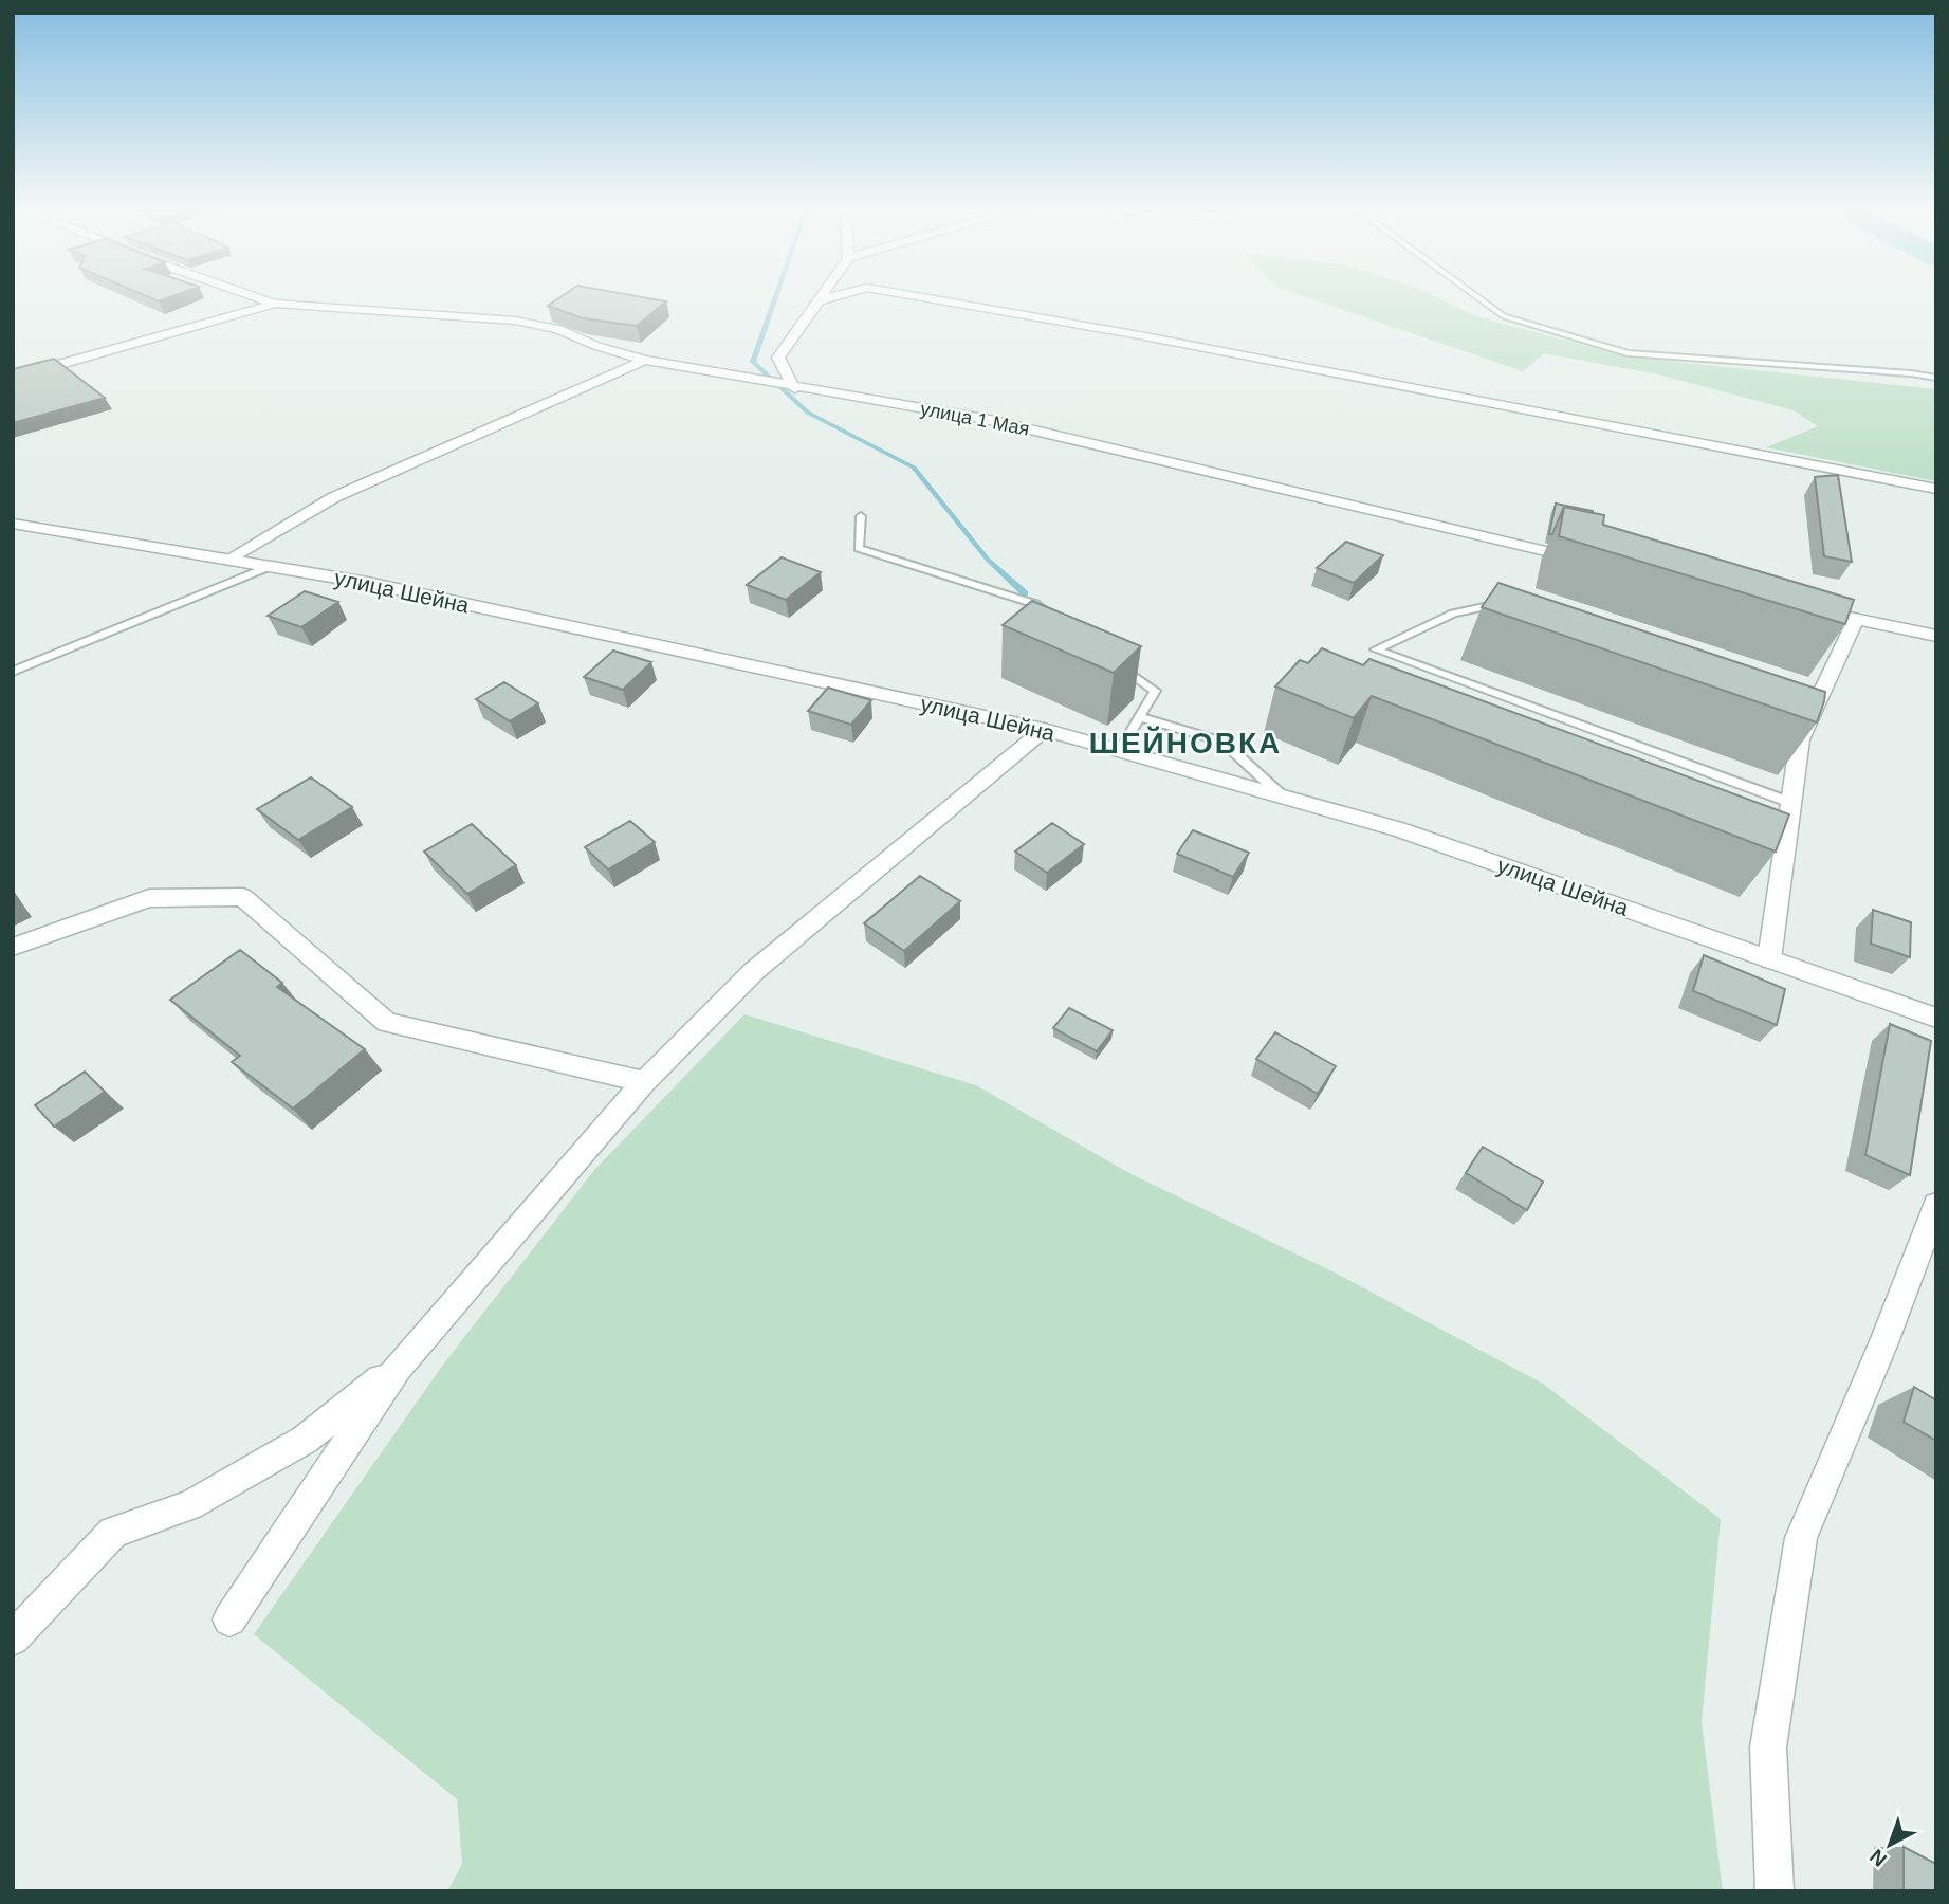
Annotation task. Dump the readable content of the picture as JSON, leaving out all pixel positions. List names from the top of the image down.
{
  "streets": {
    "street": ["улица 1 Мая", "улица Шейна"]
  },
  "districts": ["ШЕЙНОВКА"],
  "north": "bottom left"
}
